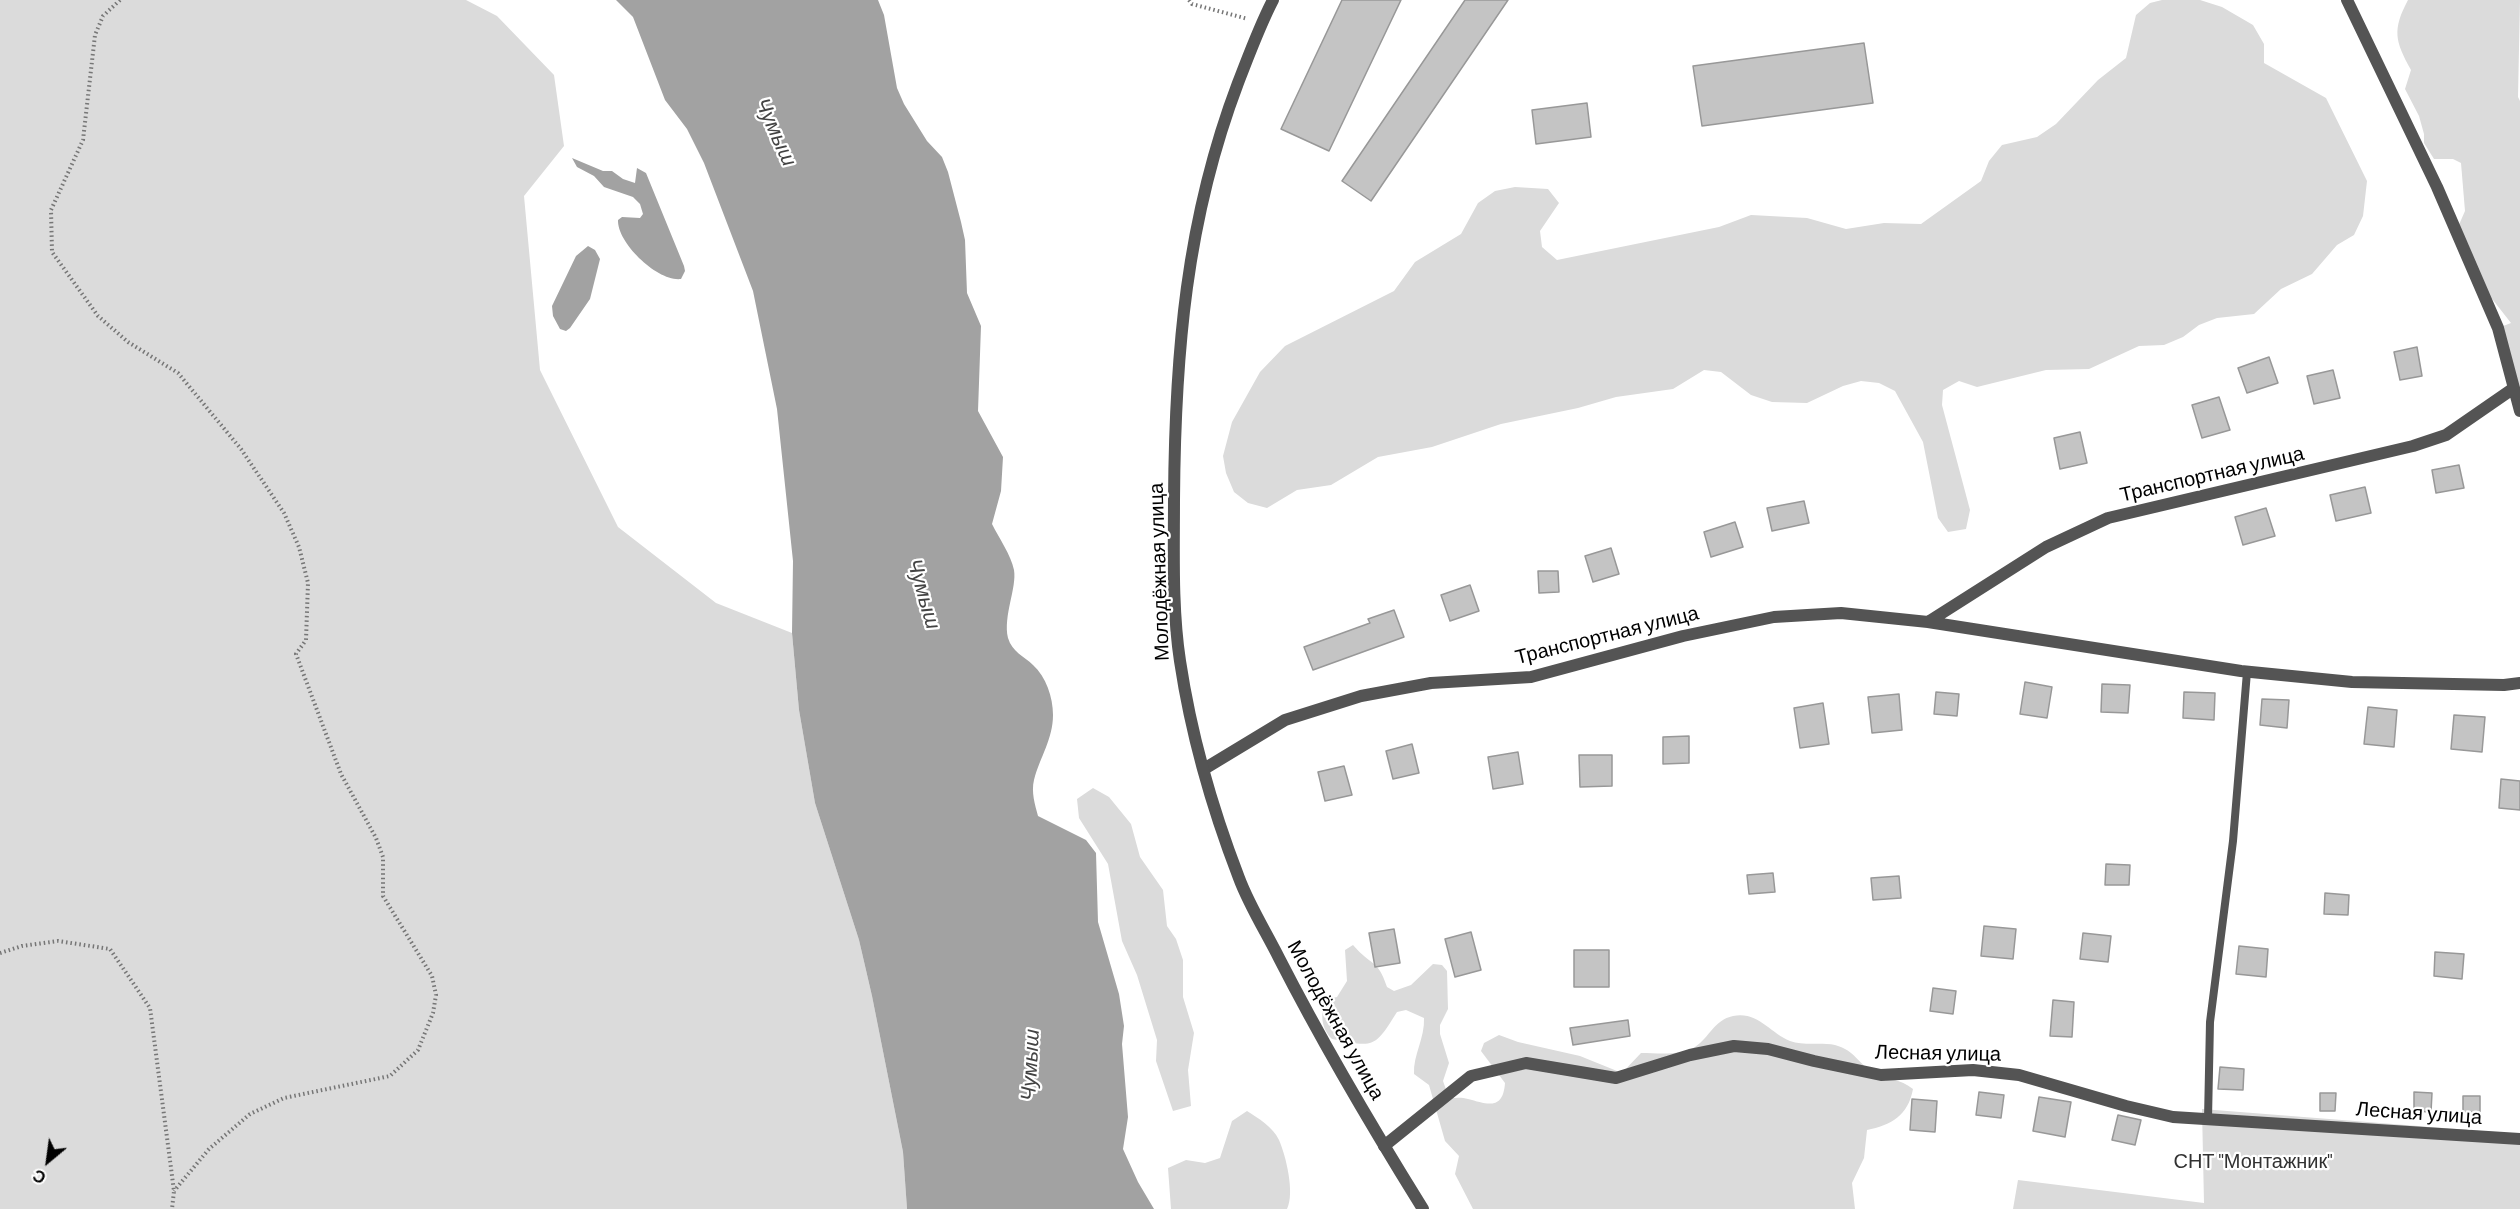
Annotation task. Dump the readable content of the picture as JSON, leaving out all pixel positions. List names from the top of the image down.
{
  "streets": {
    "street": ["Транспортная улица", "Молодёжная улица", "Лесная улица"]
  },
  "crossings": [
    ["Транспортная улица", "Молодёжная улица"],
    ["Молодёжная улица", "Лесная улица"]
  ],
  "water": ["Чумыш"],
  "parks": ["СНТ \"Монтажник\""],
  "north": "bottom left"
}
